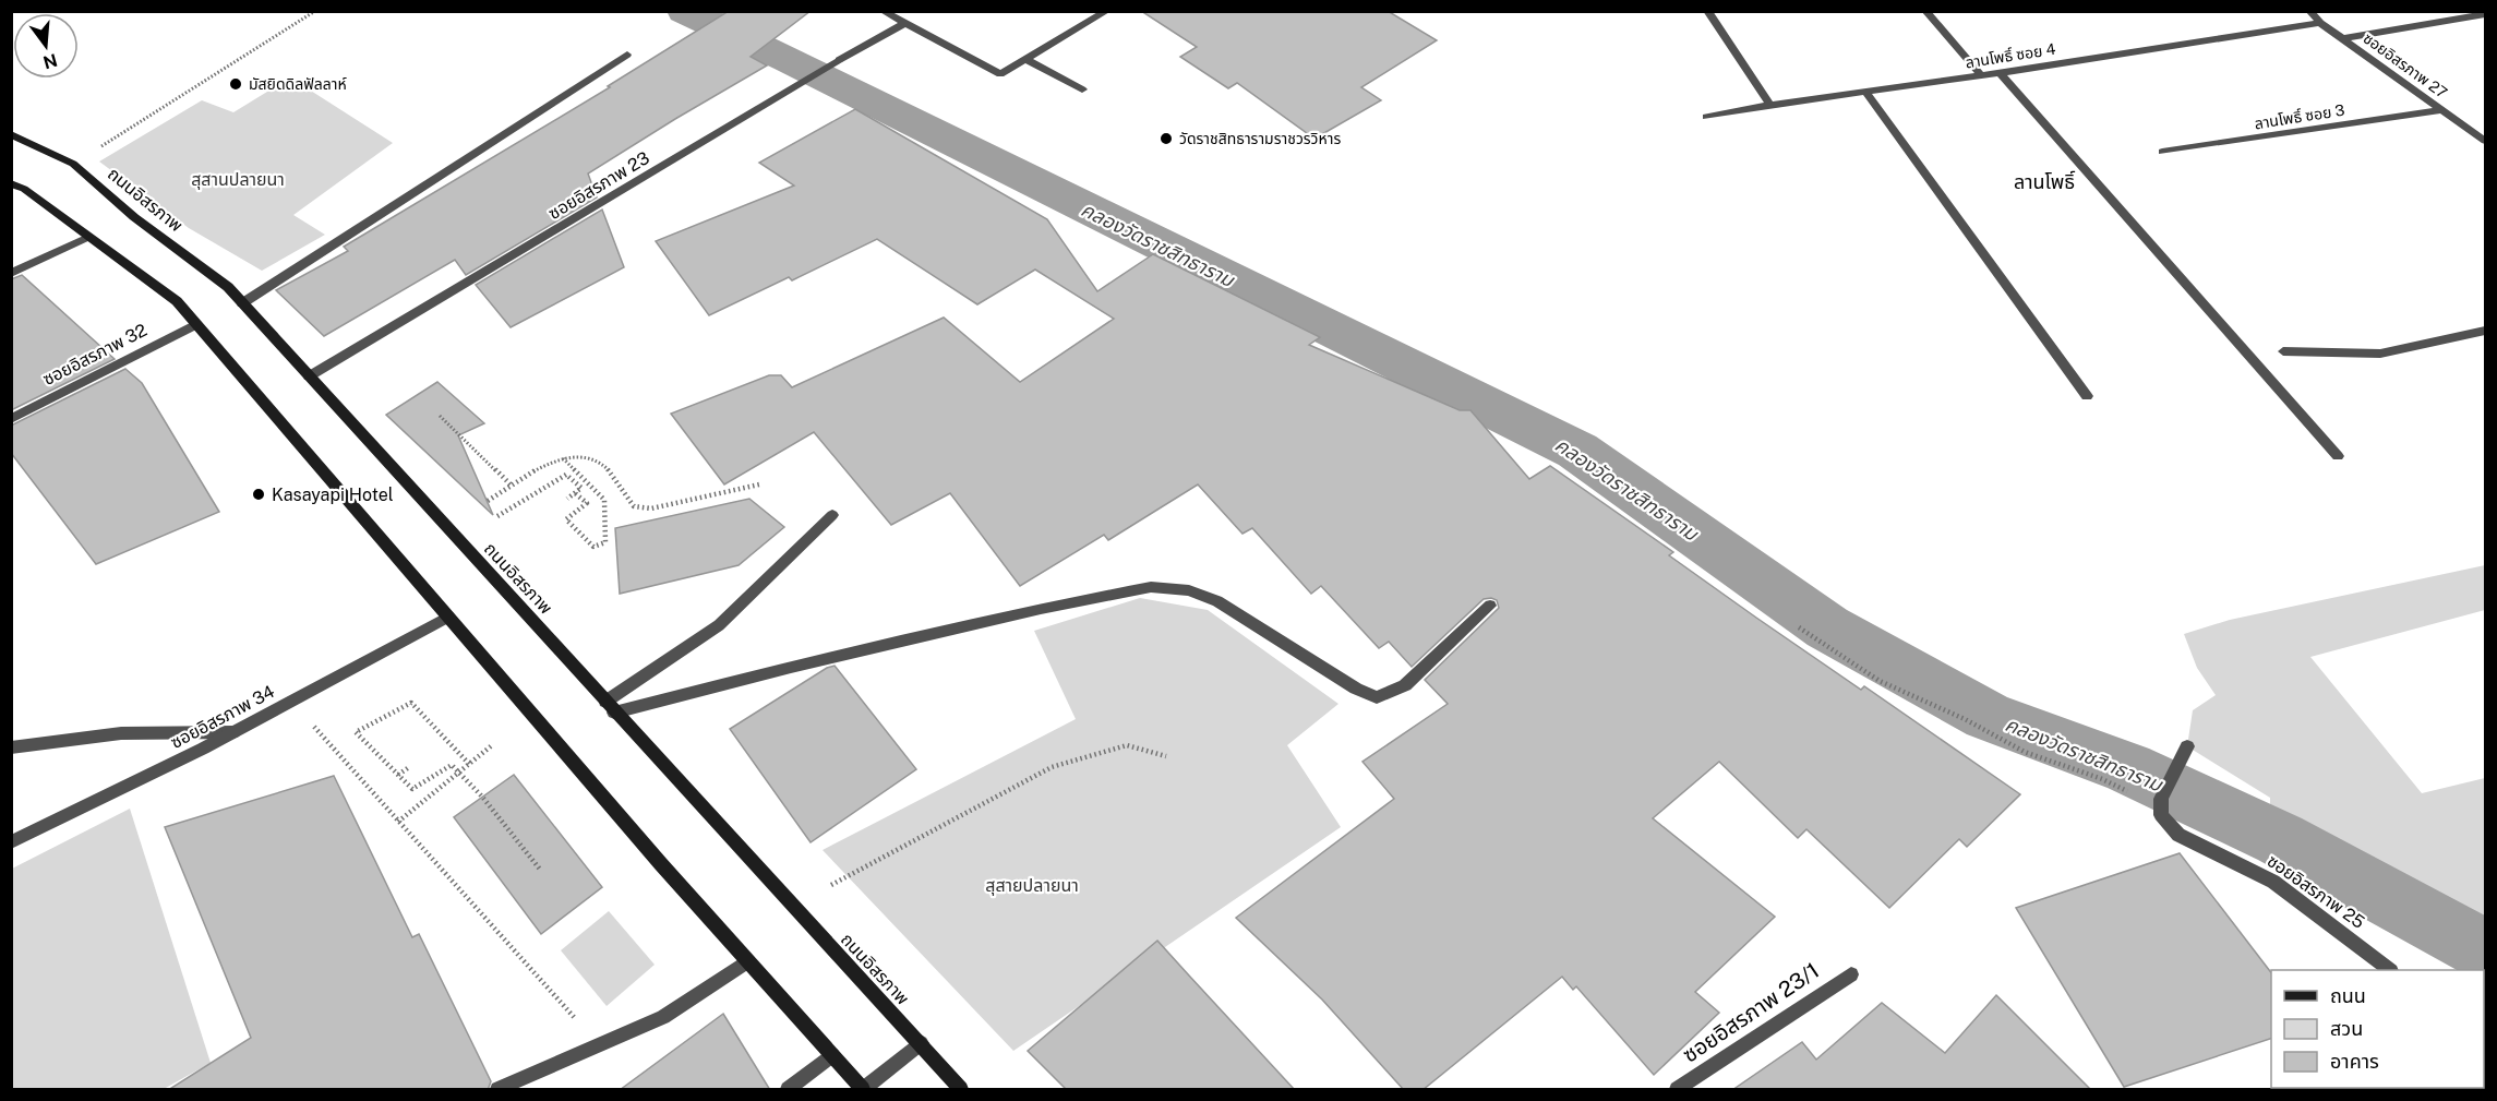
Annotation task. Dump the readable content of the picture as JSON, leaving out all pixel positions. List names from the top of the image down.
{
  "streets": {
    "main road": ["ถนนอิสรภาพ"],
    "street": [
      "ลานโพธิ์ ซอย 4",
      "ซอยอิสรภาพ 27",
      "ลานโพธิ์ ซอย 3",
      "ซอยอิสรภาพ 23",
      "ซอยอิสรภาพ 32",
      "ซอยอิสรภาพ 34",
      "ซอยอิสรภาพ 25",
      "ซอยอิสรภาพ 23/1"
    ]
  },
  "crossings": [
    ["ลานโพธิ์ ซอย 4", "ซอยอิสรภาพ 27"],
    ["ซอยอิสรภาพ 27", "ลานโพธิ์ ซอย 3"],
    ["ซอยอิสรภาพ 23", "ถนนอิสรภาพ"]
  ],
  "districts": ["ลานโพธิ์"],
  "water": ["คลองวัดราชสิทธาราม"],
  "parks": ["สุสานปลายนา", "สุสายปลายนา"],
  "places": ["มัสยิดดิลฟัลลาห์", "วัดราชสิทธารามราชวรวิหาร", "Kasayapi Hotel"],
  "legend": ["ถนน", "สวน", "อาคาร"],
  "north": "bottom"
}
